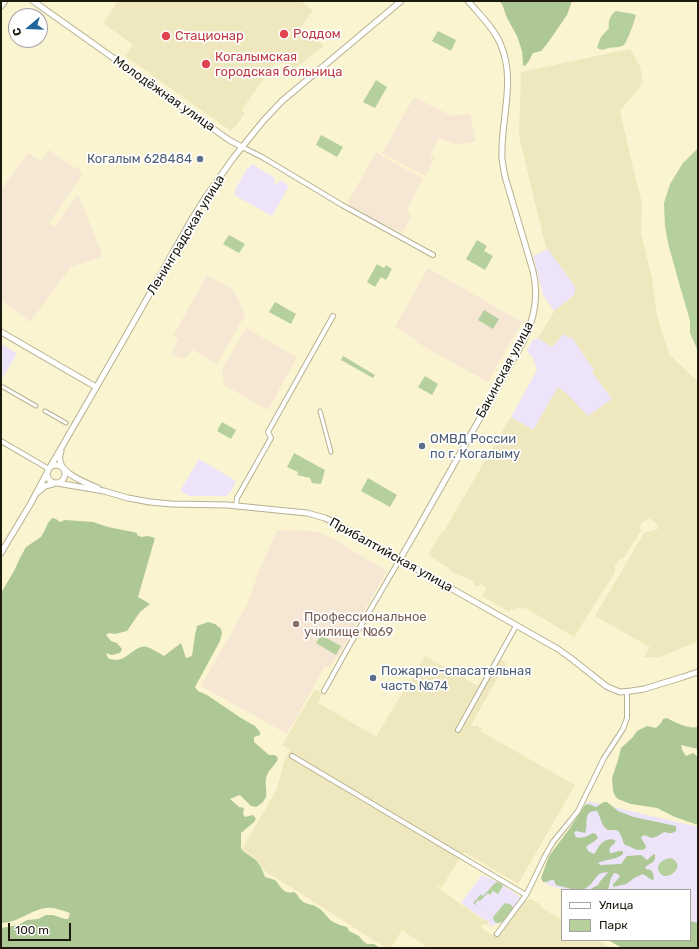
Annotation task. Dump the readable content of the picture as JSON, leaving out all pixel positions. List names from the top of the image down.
{
  "streets": {
    "street": [
      "Молодёжная улица",
      "Ленинградская улица",
      "Бакинская улица",
      "Прибалтийская улица"
    ]
  },
  "crossings": [
    ["Молодёжная улица", "Ленинградская улица"],
    ["Бакинская улица", "Прибалтийская улица"]
  ],
  "places": [
    "Роддом",
    "Стационар",
    "Когалымская городская больница",
    "Когалым 628484",
    "ОМВД России по г. Когалыму",
    "Профессиональное училище №69",
    "Пожарно-спасательная часть №74"
  ],
  "legend": ["Улица", "Парк"],
  "scale_bar": "100 m",
  "north": "left"
}
